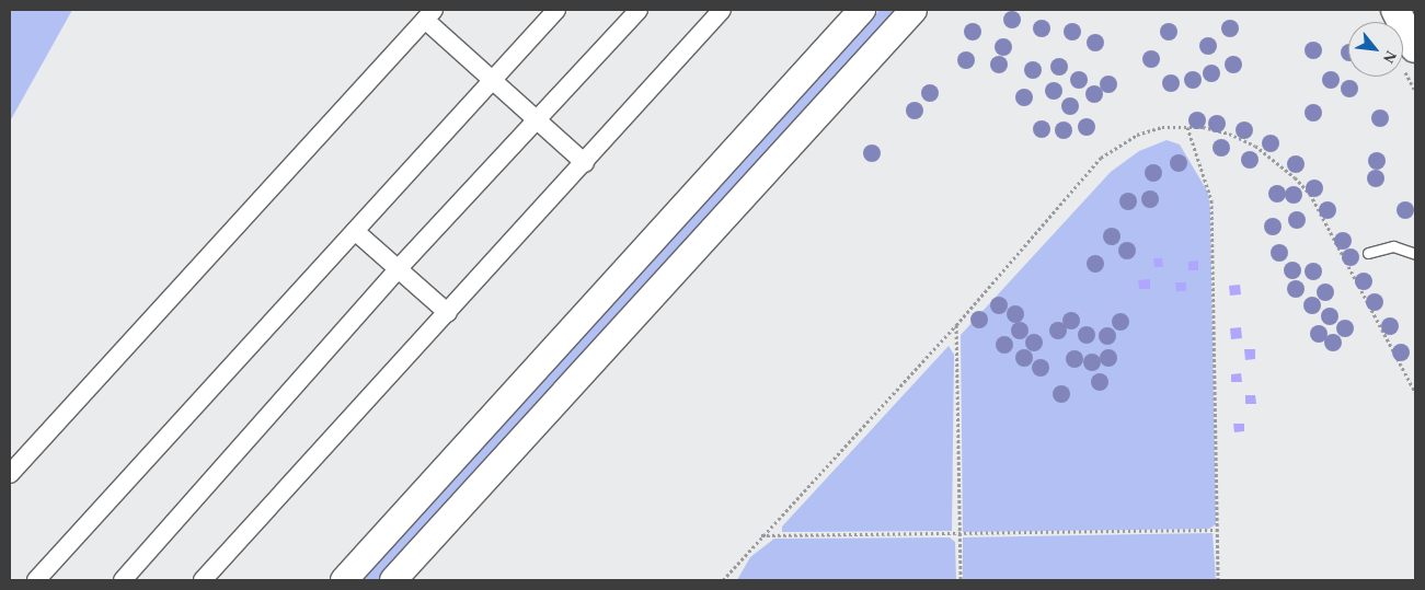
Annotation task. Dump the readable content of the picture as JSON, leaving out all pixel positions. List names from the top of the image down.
{
  "north": "bottom right"
}
